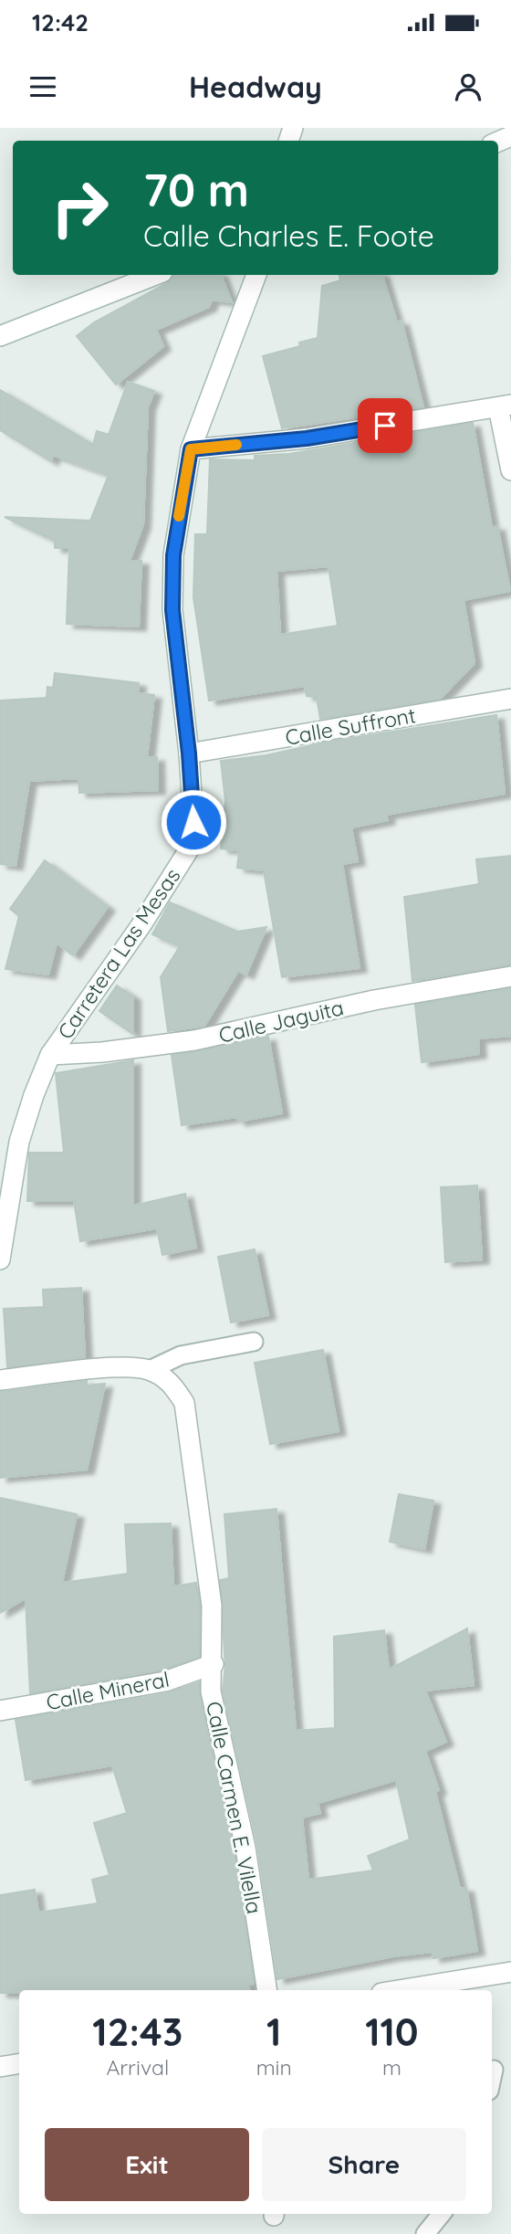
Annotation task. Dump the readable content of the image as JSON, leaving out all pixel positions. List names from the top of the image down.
{
  "streets": {
    "street": [
      "Calle Suffront",
      "Carretera Las Mesas",
      "Calle Jaguita",
      "Calle Mineral",
      "Calle Carmen E. Vilella"
    ]
  },
  "crossings": [
    ["Calle Suffront", "Carretera Las Mesas"],
    ["Carretera Las Mesas", "Calle Jaguita"],
    ["Calle Mineral", "Calle Carmen E. Vilella"]
  ],
  "page": {
    "status": "12:42",
    "header": "Headway",
    "turn": ["70 m", "Calle Charles E. Foote"],
    "eta": [
      "12:43",
      "Arrival",
      "1",
      "min",
      "110",
      "m"
    ],
    "buttons": ["Exit", "Share"]
  }
}
